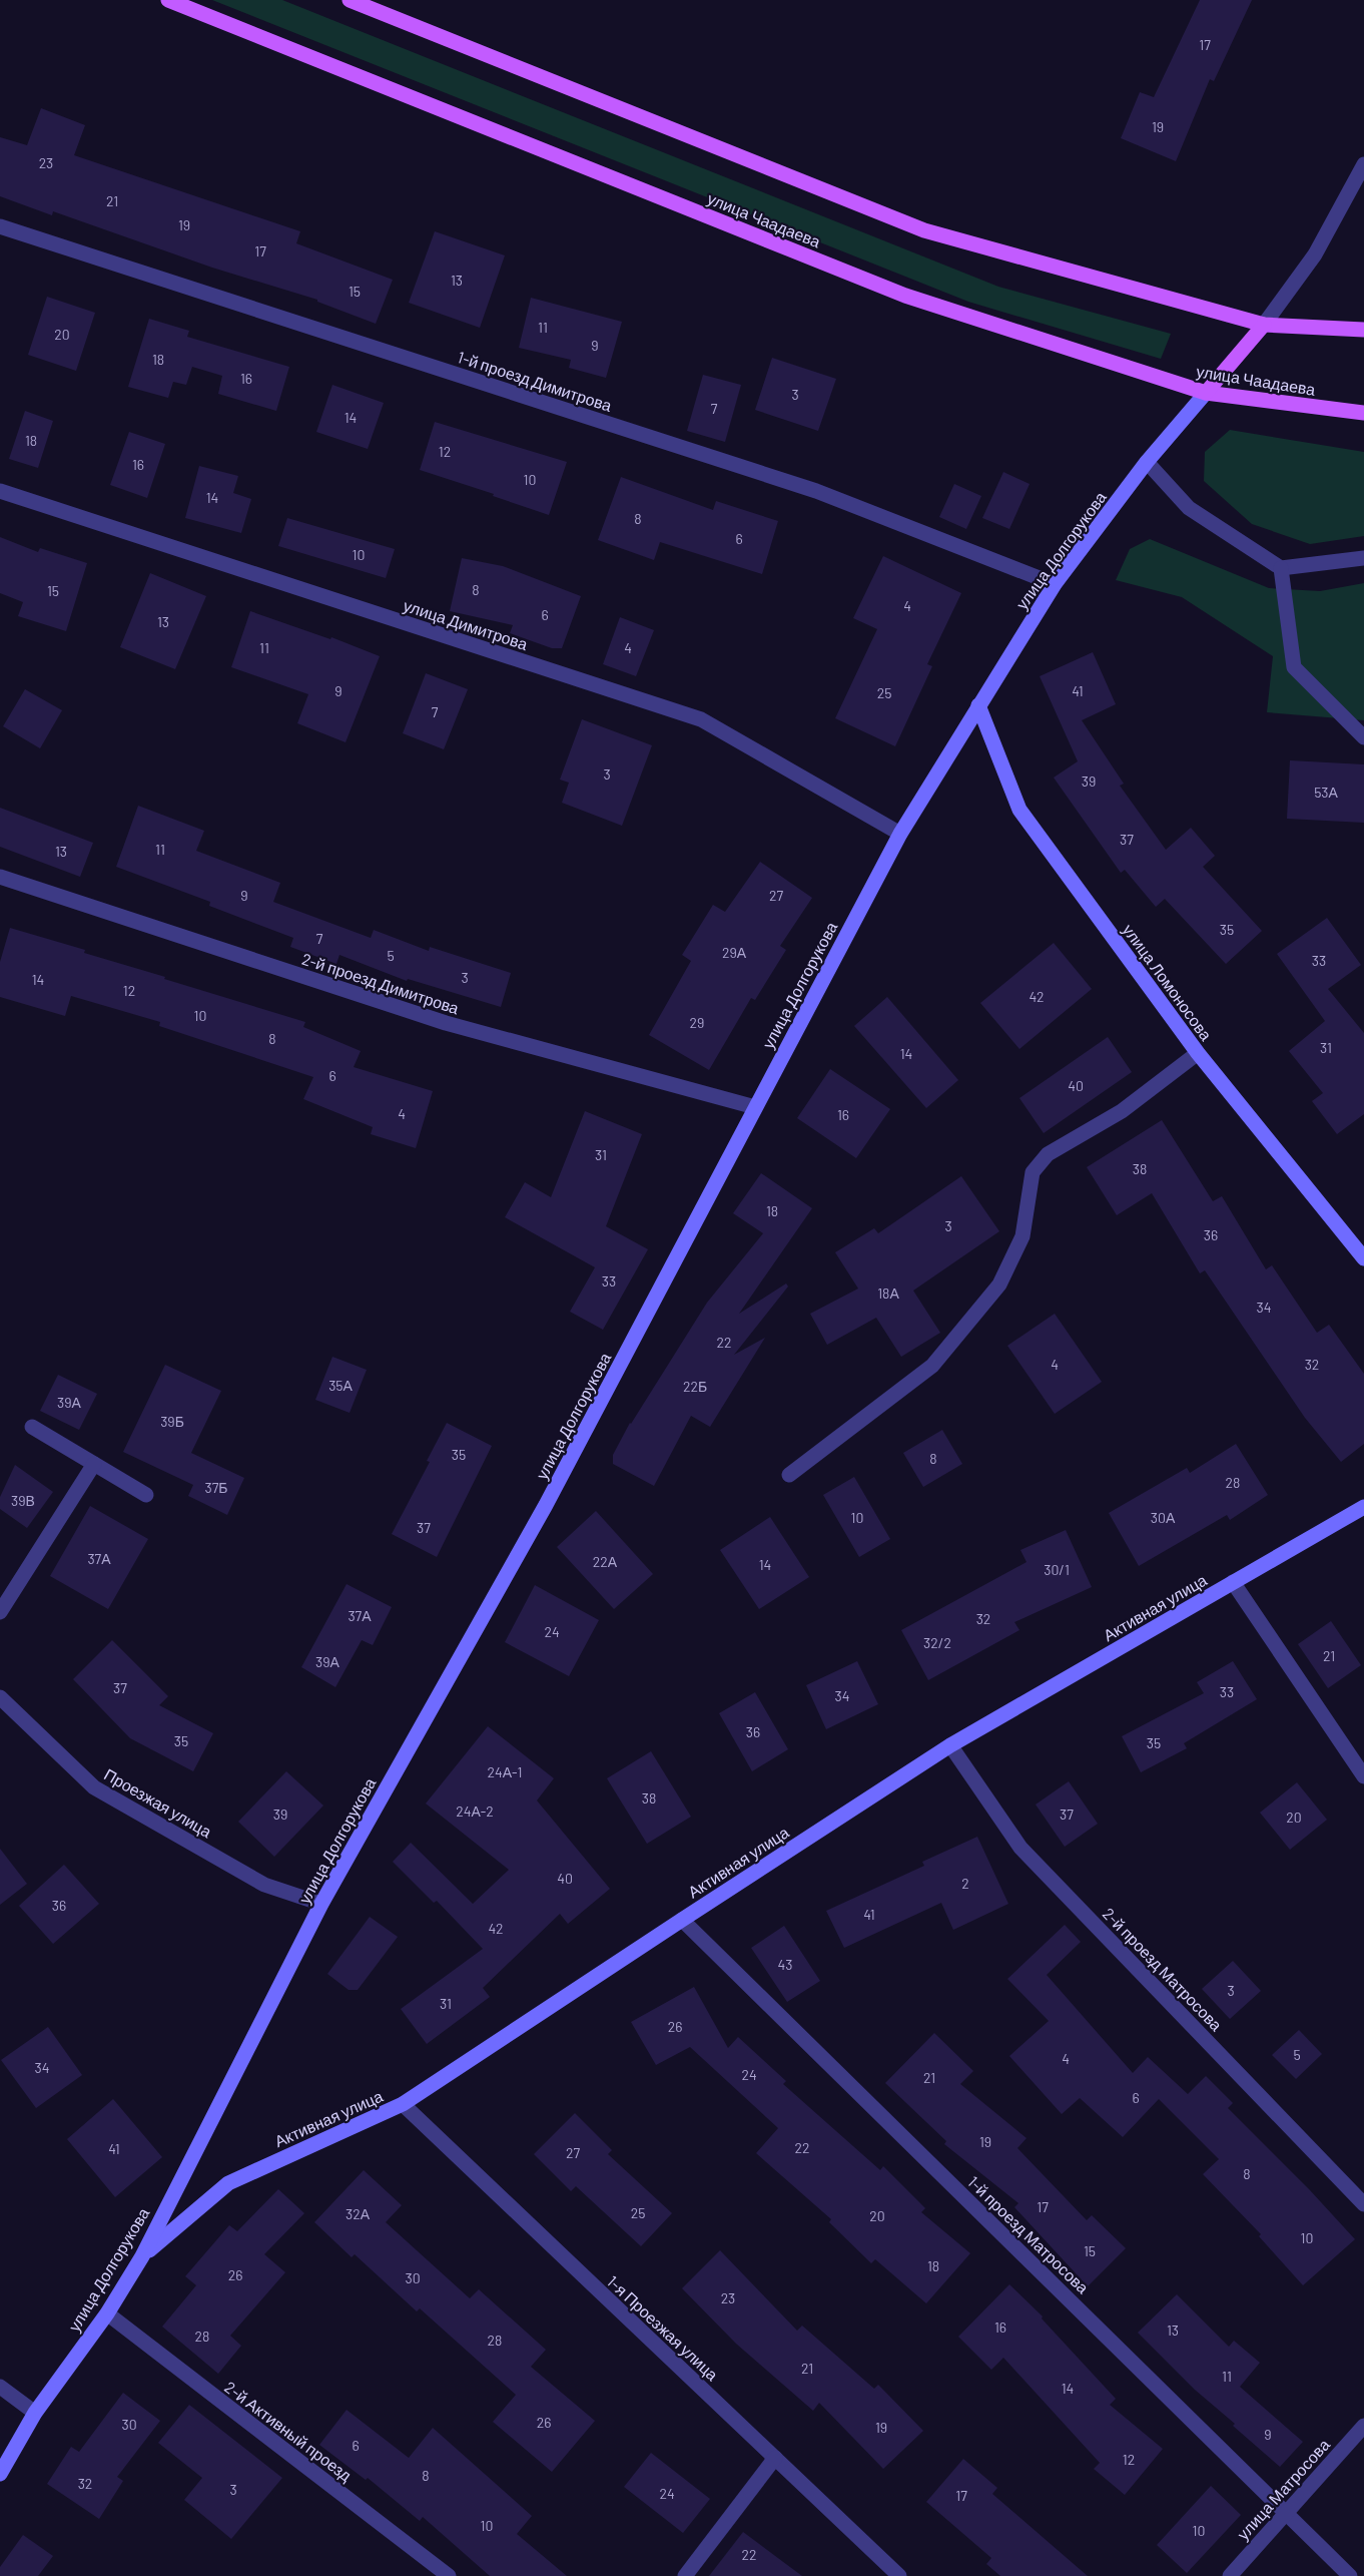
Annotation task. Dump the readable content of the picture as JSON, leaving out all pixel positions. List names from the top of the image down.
{
  "streets": {
    "main road": [
      "улица Чаадаева",
      "улица Долгорукова",
      "улица Ломоносова",
      "Активная улица"
    ],
    "street": [
      "1-й проезд Димитрова",
      "улица Димитрова",
      "2-й проезд Димитрова",
      "Проезжая улица",
      "2-й проезд Матросова",
      "1-й проезд Матросова",
      "1-я Проезжая улица",
      "2-й Активный проезд",
      "улица Матросова"
    ]
  },
  "crossings": [
    ["улица Чаадаева", "улица Долгорукова"],
    ["1-й проезд Димитрова", "улица Долгорукова"],
    ["улица Долгорукова", "улица Димитрова"],
    ["улица Долгорукова", "улица Ломоносова"],
    ["улица Долгорукова", "2-й проезд Димитрова"],
    ["улица Долгорукова", "Активная улица"],
    ["улица Долгорукова", "Проезжая улица"],
    ["улица Долгорукова", "2-й Активный проезд"],
    ["Активная улица", "2-й проезд Матросова"],
    ["Активная улица", "1-й проезд Матросова"],
    ["Активная улица", "1-я Проезжая улица"],
    ["1-й проезд Матросова", "улица Матросова"]
  ],
  "house_numbers": [
    "17",
    "19",
    "23",
    "21",
    "19",
    "17",
    "13",
    "15",
    "11",
    "20",
    "9",
    "18",
    "16",
    "3",
    "7",
    "14",
    "18",
    "12",
    "16",
    "10",
    "14",
    "8",
    "6",
    "10",
    "8",
    "15",
    "4",
    "6",
    "13",
    "11",
    "4",
    "9",
    "41",
    "25",
    "7",
    "3",
    "39",
    "53А",
    "37",
    "11",
    "13",
    "9",
    "27",
    "35",
    "7",
    "29А",
    "5",
    "33",
    "3",
    "14",
    "12",
    "42",
    "10",
    "29",
    "8",
    "31",
    "14",
    "6",
    "40",
    "4",
    "16",
    "31",
    "38",
    "18",
    "3",
    "36",
    "33",
    "18А",
    "34",
    "22",
    "4",
    "32",
    "35А",
    "22Б",
    "39А",
    "39Б",
    "35",
    "8",
    "28",
    "37Б",
    "39В",
    "10",
    "30А",
    "37",
    "37А",
    "22А",
    "14",
    "30/1",
    "37А",
    "32",
    "24",
    "32/2",
    "21",
    "39А",
    "37",
    "33",
    "34",
    "36",
    "35",
    "35",
    "24А-1",
    "38",
    "24А-2",
    "39",
    "37",
    "20",
    "40",
    "2",
    "36",
    "41",
    "42",
    "43",
    "3",
    "31",
    "26",
    "5",
    "4",
    "34",
    "24",
    "21",
    "6",
    "19",
    "22",
    "41",
    "27",
    "8",
    "17",
    "25",
    "32А",
    "20",
    "10",
    "15",
    "18",
    "26",
    "30",
    "23",
    "16",
    "13",
    "28",
    "28",
    "21",
    "11",
    "14",
    "26",
    "30",
    "19",
    "9",
    "6",
    "12",
    "8",
    "32",
    "3",
    "24",
    "17",
    "10",
    "10",
    "22"
  ]
}
